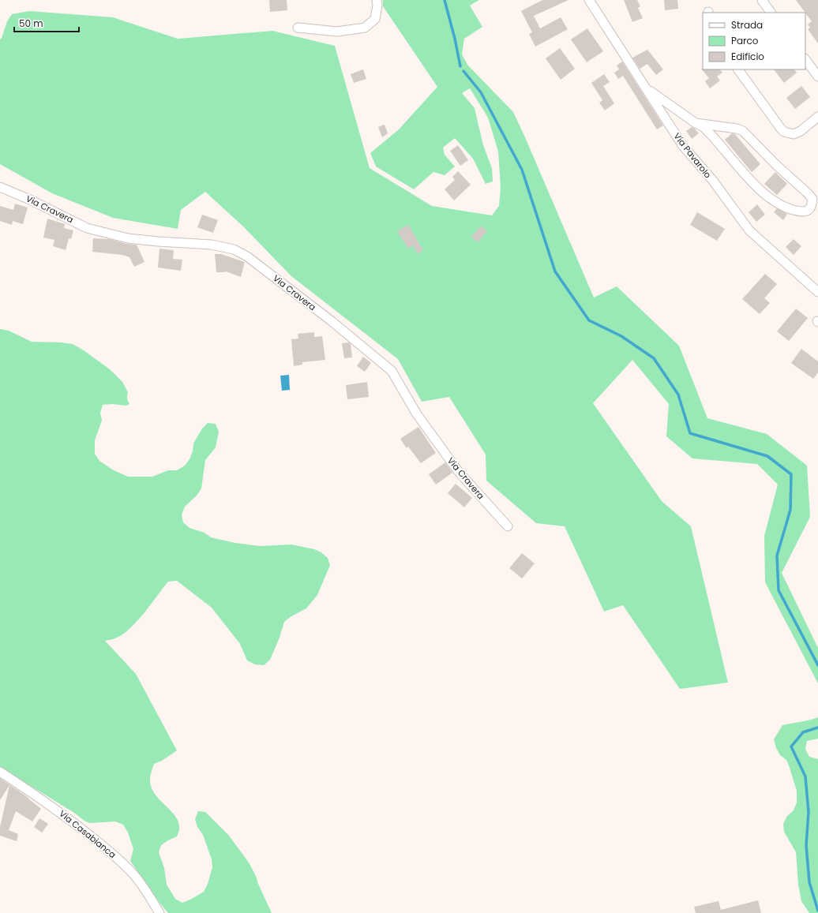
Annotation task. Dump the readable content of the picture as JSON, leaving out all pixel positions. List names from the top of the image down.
{
  "streets": {
    "street": ["Via Pavarolo", "Via Cravera", "Via Casabianca"]
  },
  "legend": ["Strada", "Parco", "Edificio"],
  "scale_bar": "50 m"
}
